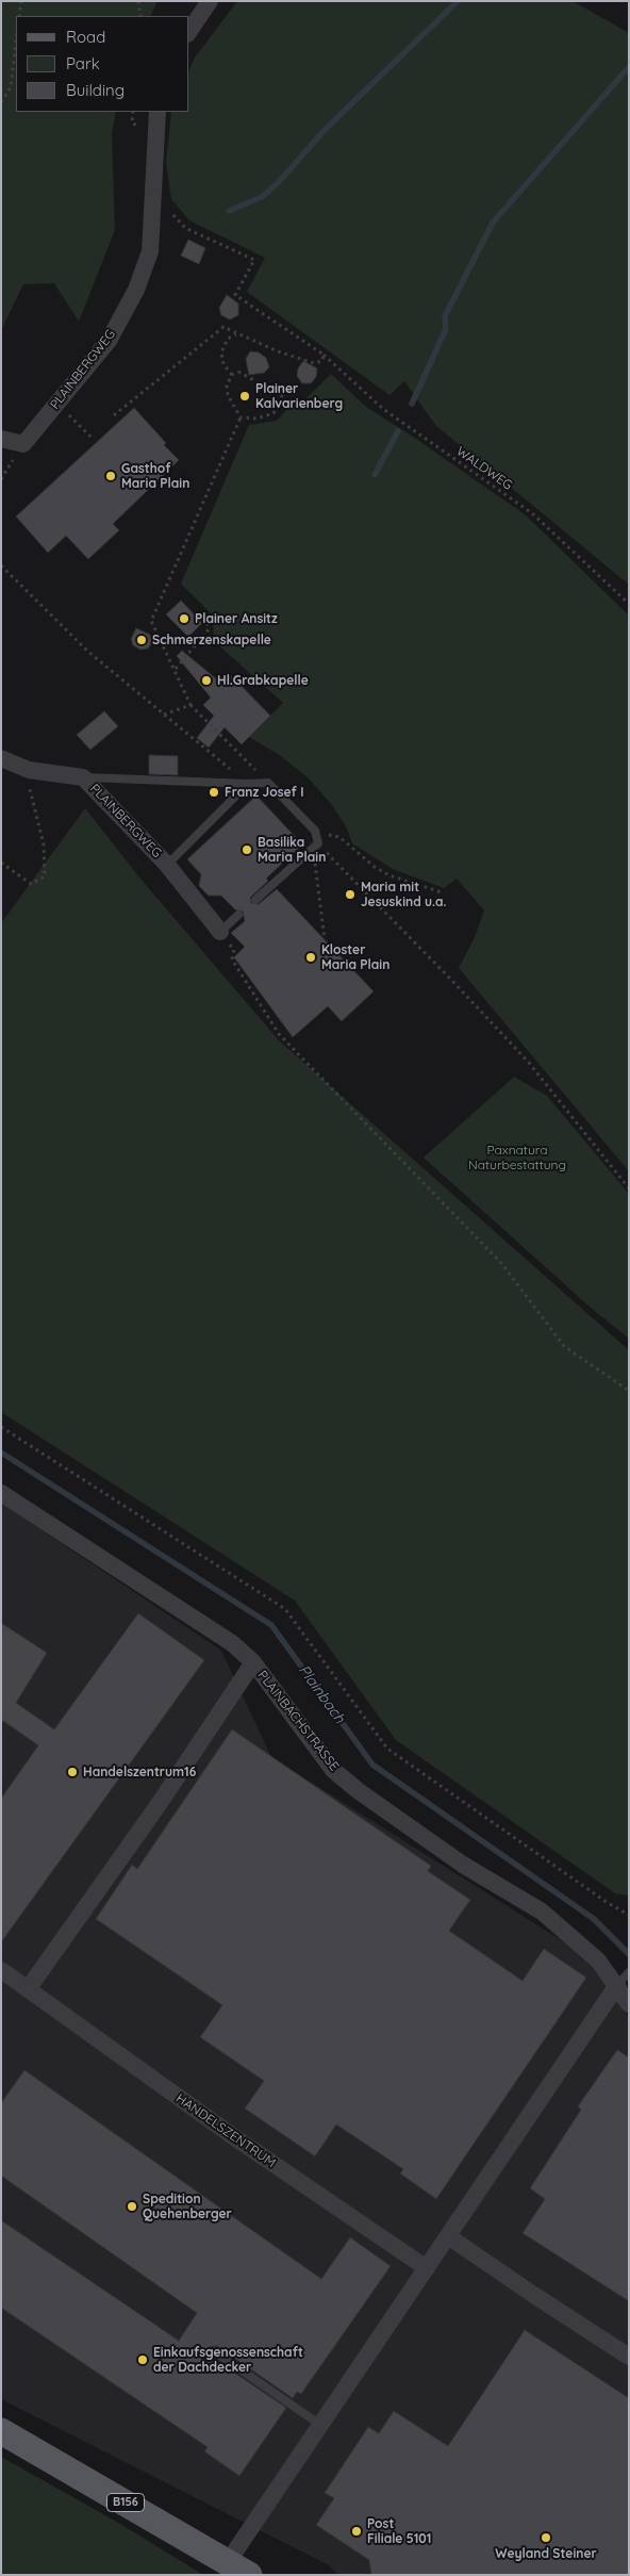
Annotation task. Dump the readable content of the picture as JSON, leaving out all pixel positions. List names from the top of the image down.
{
  "streets": {
    "main road": ["B156"],
    "street": ["PLAINBERGWEG", "PLAINBACHSTRASSE", "HANDELSZENTRUM"],
    "path": ["WALDWEG"]
  },
  "water": ["Plainbach"],
  "parks": ["Paxnatura Naturbestattung"],
  "places": [
    "Plainer Kalvarienberg",
    "Gasthof Maria Plain",
    "Plainer Ansitz",
    "Schmerzenskapelle",
    "Hl.Grabkapelle",
    "Franz Josef I",
    "Basilika Maria Plain",
    "Maria mit Jesuskind u.a.",
    "Kloster Maria Plain",
    "Handelszentrum16",
    "Spedition Quehenberger",
    "Einkaufsgenossenschaft der Dachdecker",
    "Post Filiale 5101",
    "Weyland Steiner"
  ],
  "legend": ["Road", "Park", "Building"]
}
